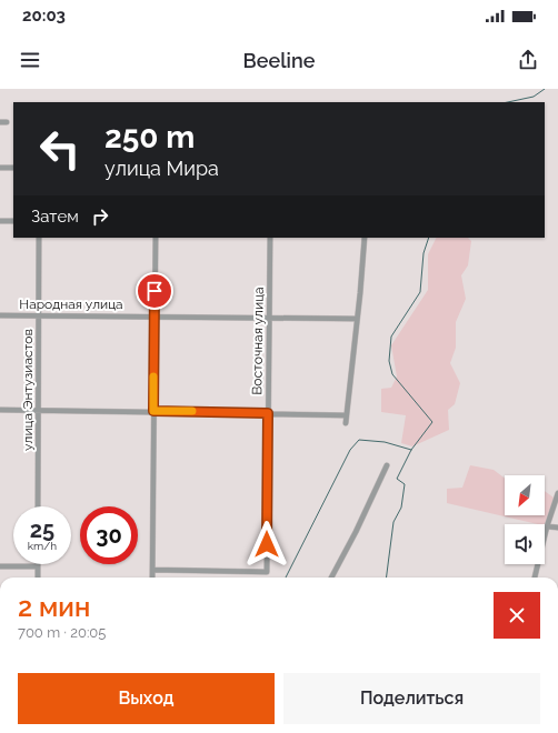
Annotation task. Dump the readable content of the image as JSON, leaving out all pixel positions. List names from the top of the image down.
{
  "streets": {
    "street": ["Народная улица", "Восточная улица", "улица Энтузиастов"]
  },
  "crossings": [
    ["Народная улица", "Восточная улица"],
    ["Народная улица", "улица Энтузиастов"]
  ],
  "north": "bottom left",
  "page": {
    "status": "20:03",
    "header": "Beeline",
    "turn": ["250 m", "улица Мира"],
    "then": "Затем",
    "speed": "25 km/h",
    "limit": "30",
    "heading": ["2 мин", "700 m · 20:05"],
    "buttons": ["Выход", "Поделиться"]
  }
}
